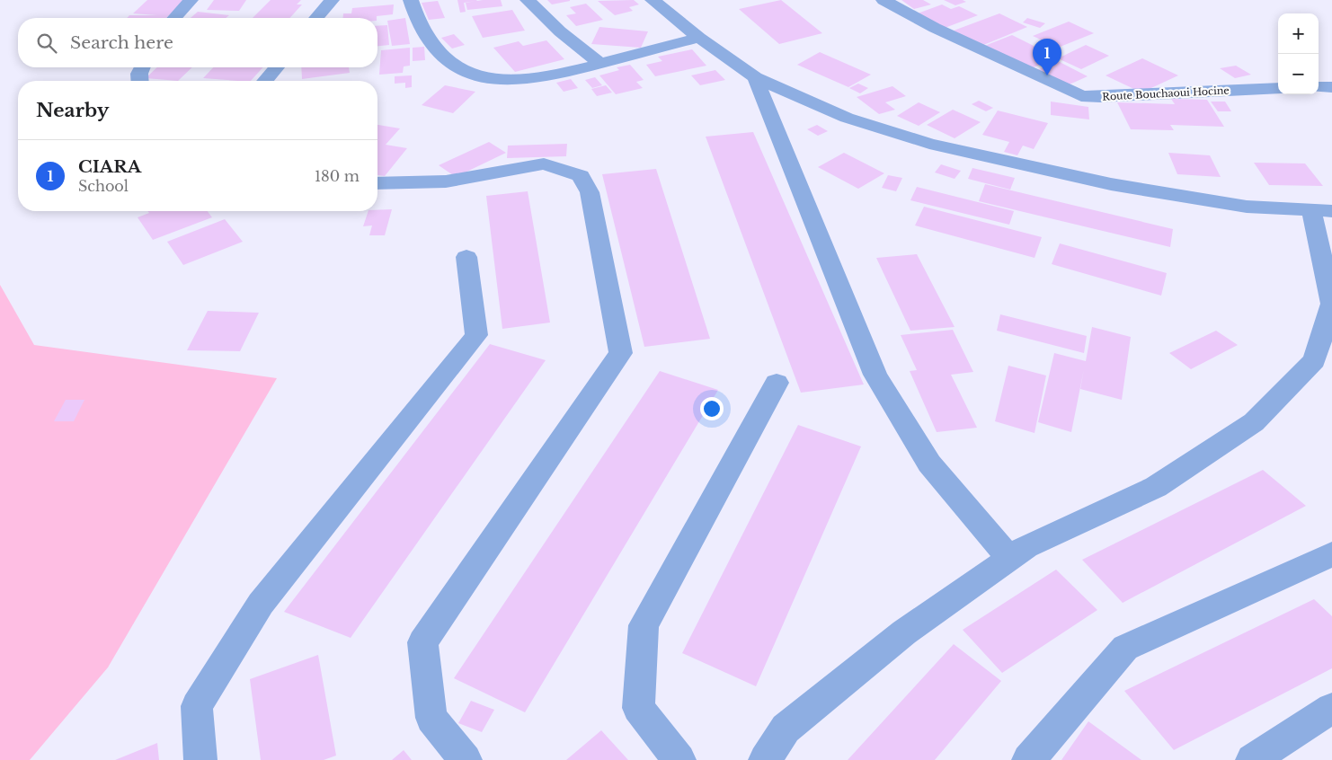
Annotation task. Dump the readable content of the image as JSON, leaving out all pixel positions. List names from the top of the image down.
{
  "streets": {
    "street": ["Route Bouchaoui Hocine"]
  },
  "page": {
    "map_buttons": ["+", "−"],
    "search": "Search here",
    "pins": "1",
    "heading": "Nearby",
    "list": [
      {
        "mark": "1",
        "name": "CIARA",
        "note": "School",
        "value": "180 m"
      }
    ]
  }
}
